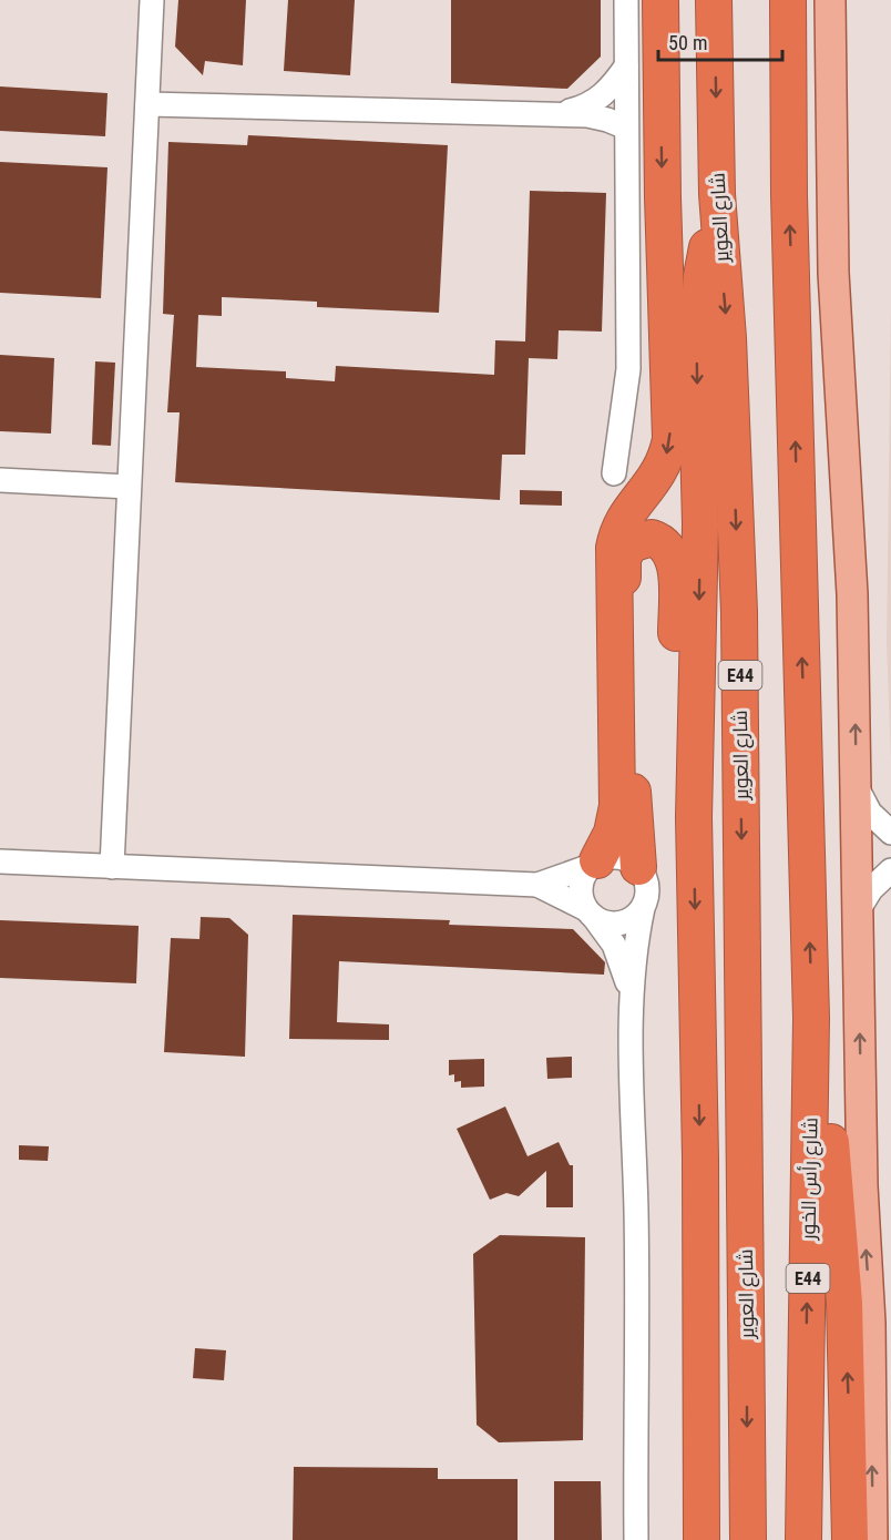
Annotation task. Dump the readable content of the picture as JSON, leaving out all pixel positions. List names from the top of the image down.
{
  "streets": {
    "highway": ["شارع العوير", "E44", "شارع رأس الخور"]
  },
  "crossings": [
    ["E44", "شارع رأس الخور"]
  ],
  "scale_bar": "50 m"
}
